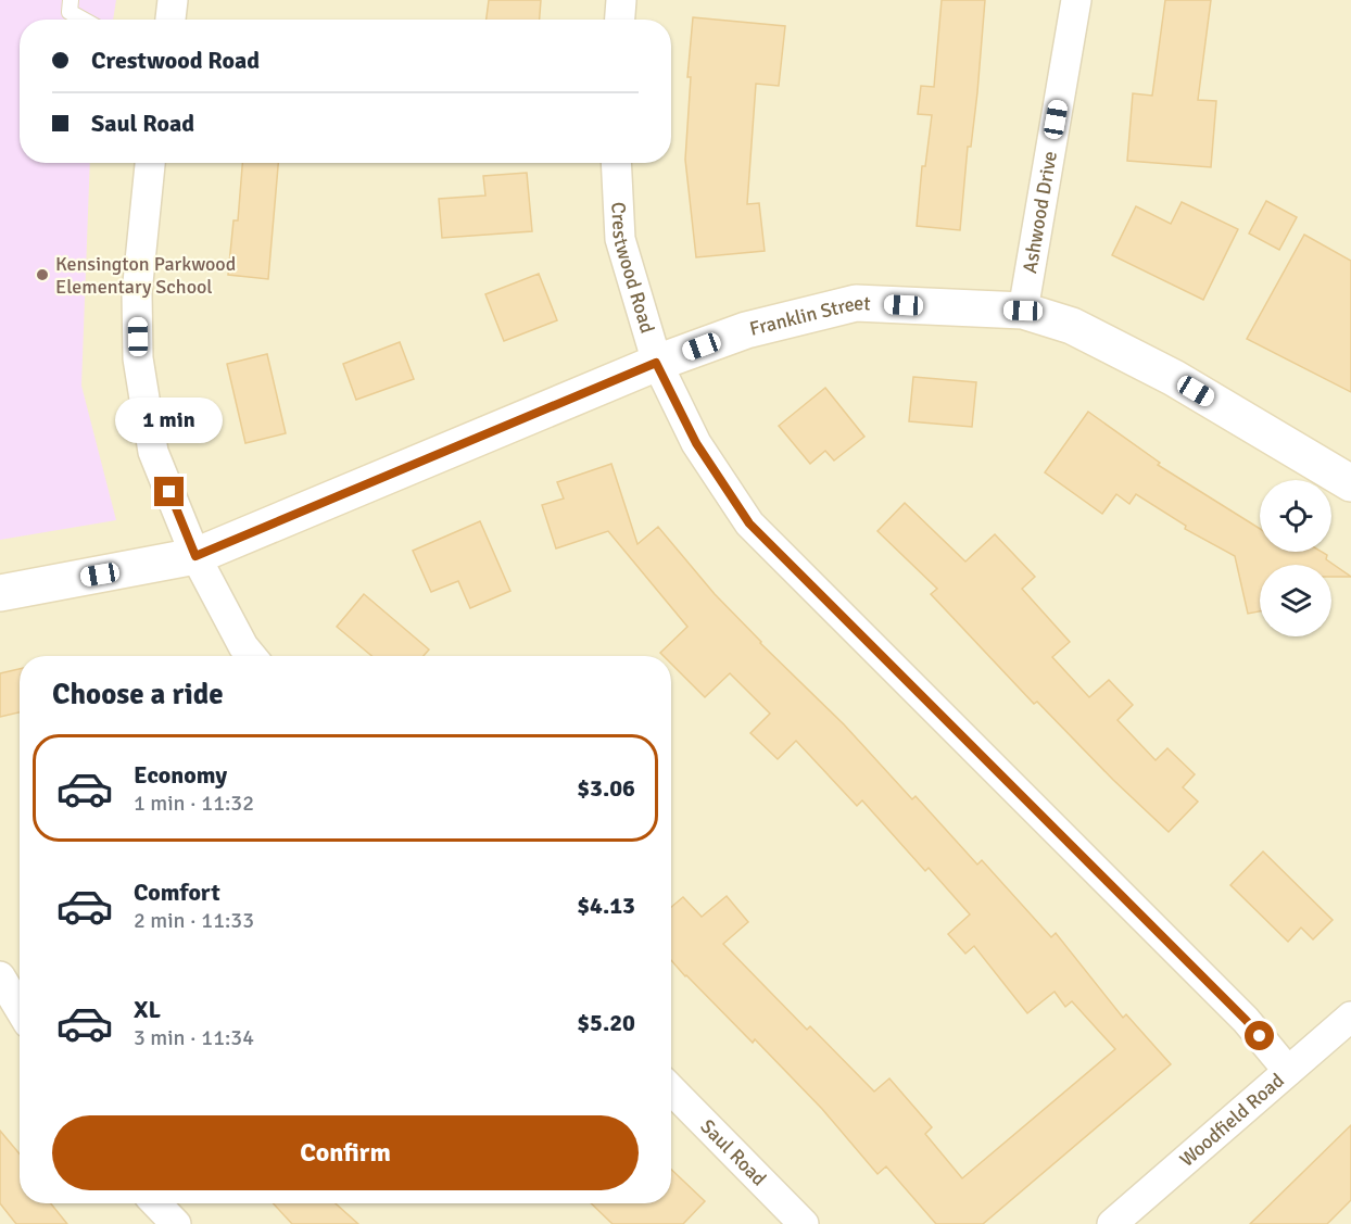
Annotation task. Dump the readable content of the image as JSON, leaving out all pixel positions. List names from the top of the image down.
{
  "streets": {
    "street": [
      "Ashwood Drive",
      "Crestwood Road",
      "Franklin Street",
      "Woodfield Road",
      "Saul Road"
    ]
  },
  "crossings": [
    ["Ashwood Drive", "Franklin Street"],
    ["Crestwood Road", "Franklin Street"],
    ["Crestwood Road", "Woodfield Road"]
  ],
  "places": ["Kensington Parkwood Elementary School"],
  "page": {
    "banner": ["Crestwood Road", "Saul Road"],
    "bubble": "1 min",
    "heading": "Choose a ride",
    "list": [
      {
        "name": "Economy",
        "note": "1 min · 11:32",
        "value": "$3.06"
      },
      {
        "name": "Comfort",
        "note": "2 min · 11:33",
        "value": "$4.13"
      },
      {
        "name": "XL",
        "note": "3 min · 11:34",
        "value": "$5.20"
      }
    ],
    "buttons": "Confirm"
  }
}
